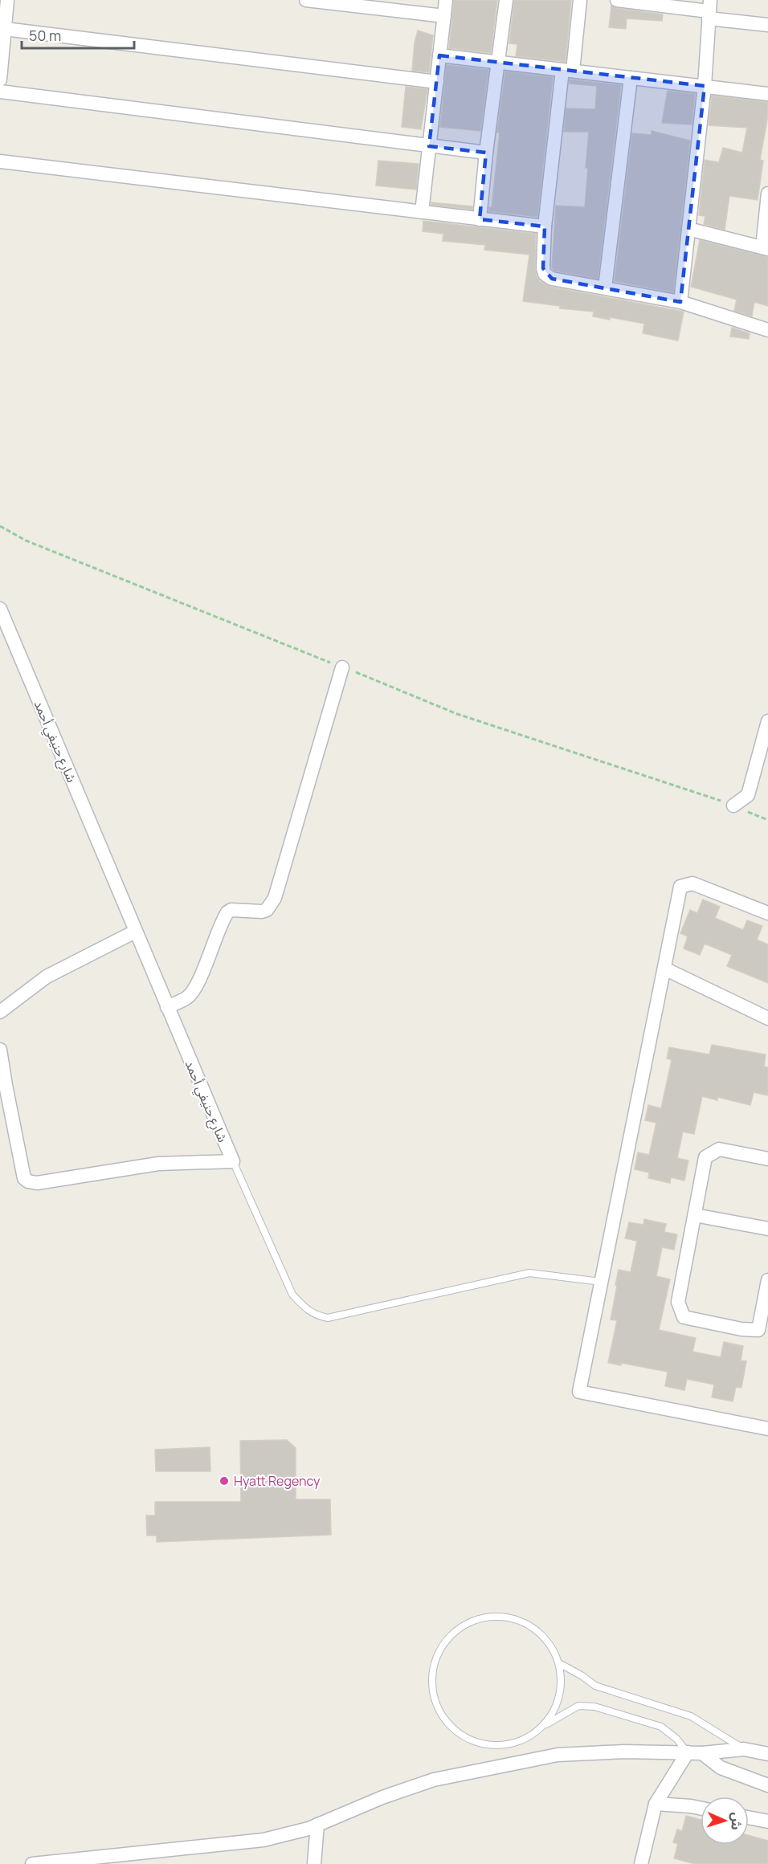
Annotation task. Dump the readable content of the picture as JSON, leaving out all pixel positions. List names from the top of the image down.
{
  "streets": {
    "street": ["شارع حنيفي أحمد"]
  },
  "places": ["Hyatt Regency"],
  "scale_bar": "50 m",
  "north": "right"
}
